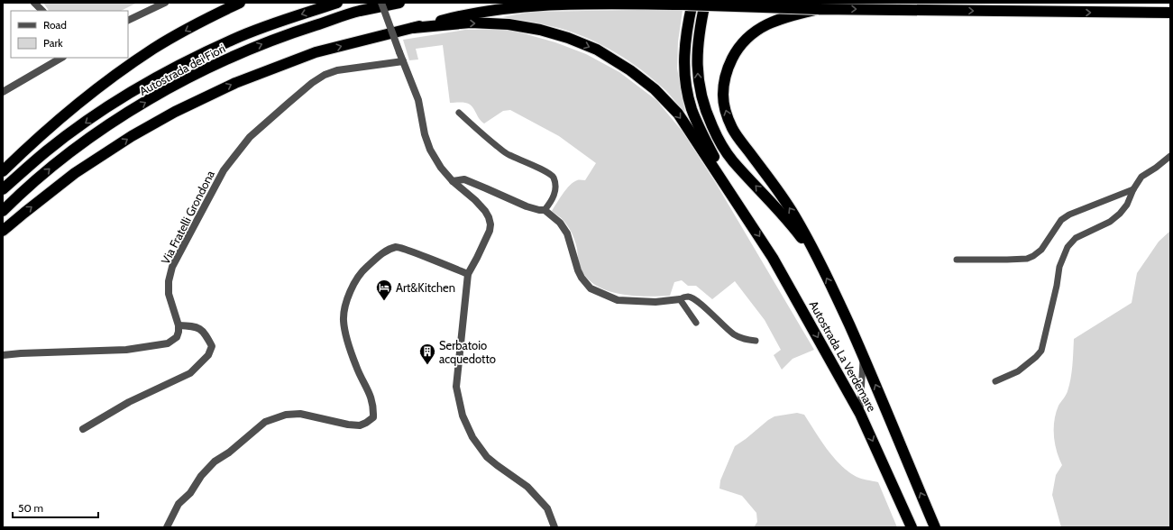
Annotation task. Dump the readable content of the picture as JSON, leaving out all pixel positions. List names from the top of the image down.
{
  "streets": {
    "highway": ["Autostrada dei Fiori", "Autostrada La Verdemare"],
    "street": ["Via Fratelli Grondona"]
  },
  "places": {
    "hotel": ["Art&Kitchen"],
    "building": ["Serbatoio acquedotto"]
  },
  "legend": ["Road", "Park"],
  "scale_bar": "50 m"
}
